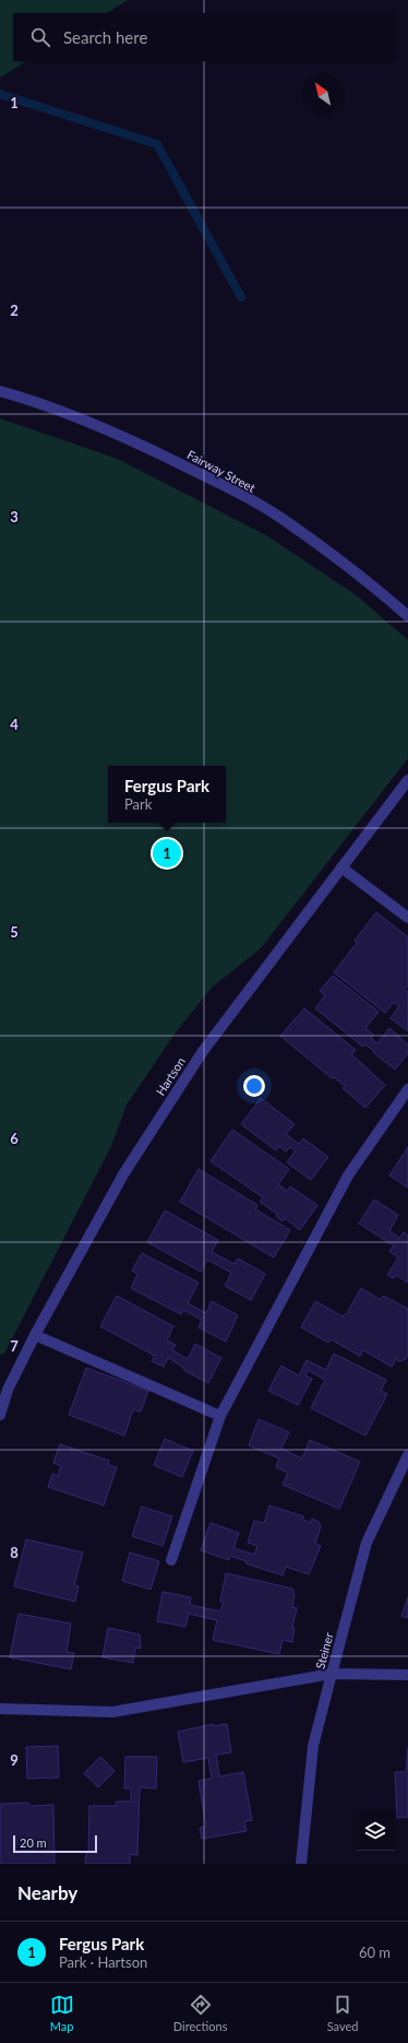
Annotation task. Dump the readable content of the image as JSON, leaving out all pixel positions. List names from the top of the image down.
{
  "streets": {
    "street": ["Fairway Street", "Hartson", "Steiner"]
  },
  "scale_bar": "20 m",
  "north": "top left",
  "page": {
    "search": "Search here",
    "popup": ["Fergus Park", "Park"],
    "pins": "1",
    "scale": "20 m",
    "heading": "Nearby",
    "list": [
      {
        "mark": "1",
        "name": "Fergus Park",
        "note": "Park · Hartson",
        "value": "60 m"
      }
    ],
    "nav": ["Map", "Directions", "Saved"]
  },
  "grid": {
    "rows": [
      "1",
      "2",
      "3",
      "4",
      "5",
      "6",
      "7",
      "8",
      "9"
    ]
  }
}
